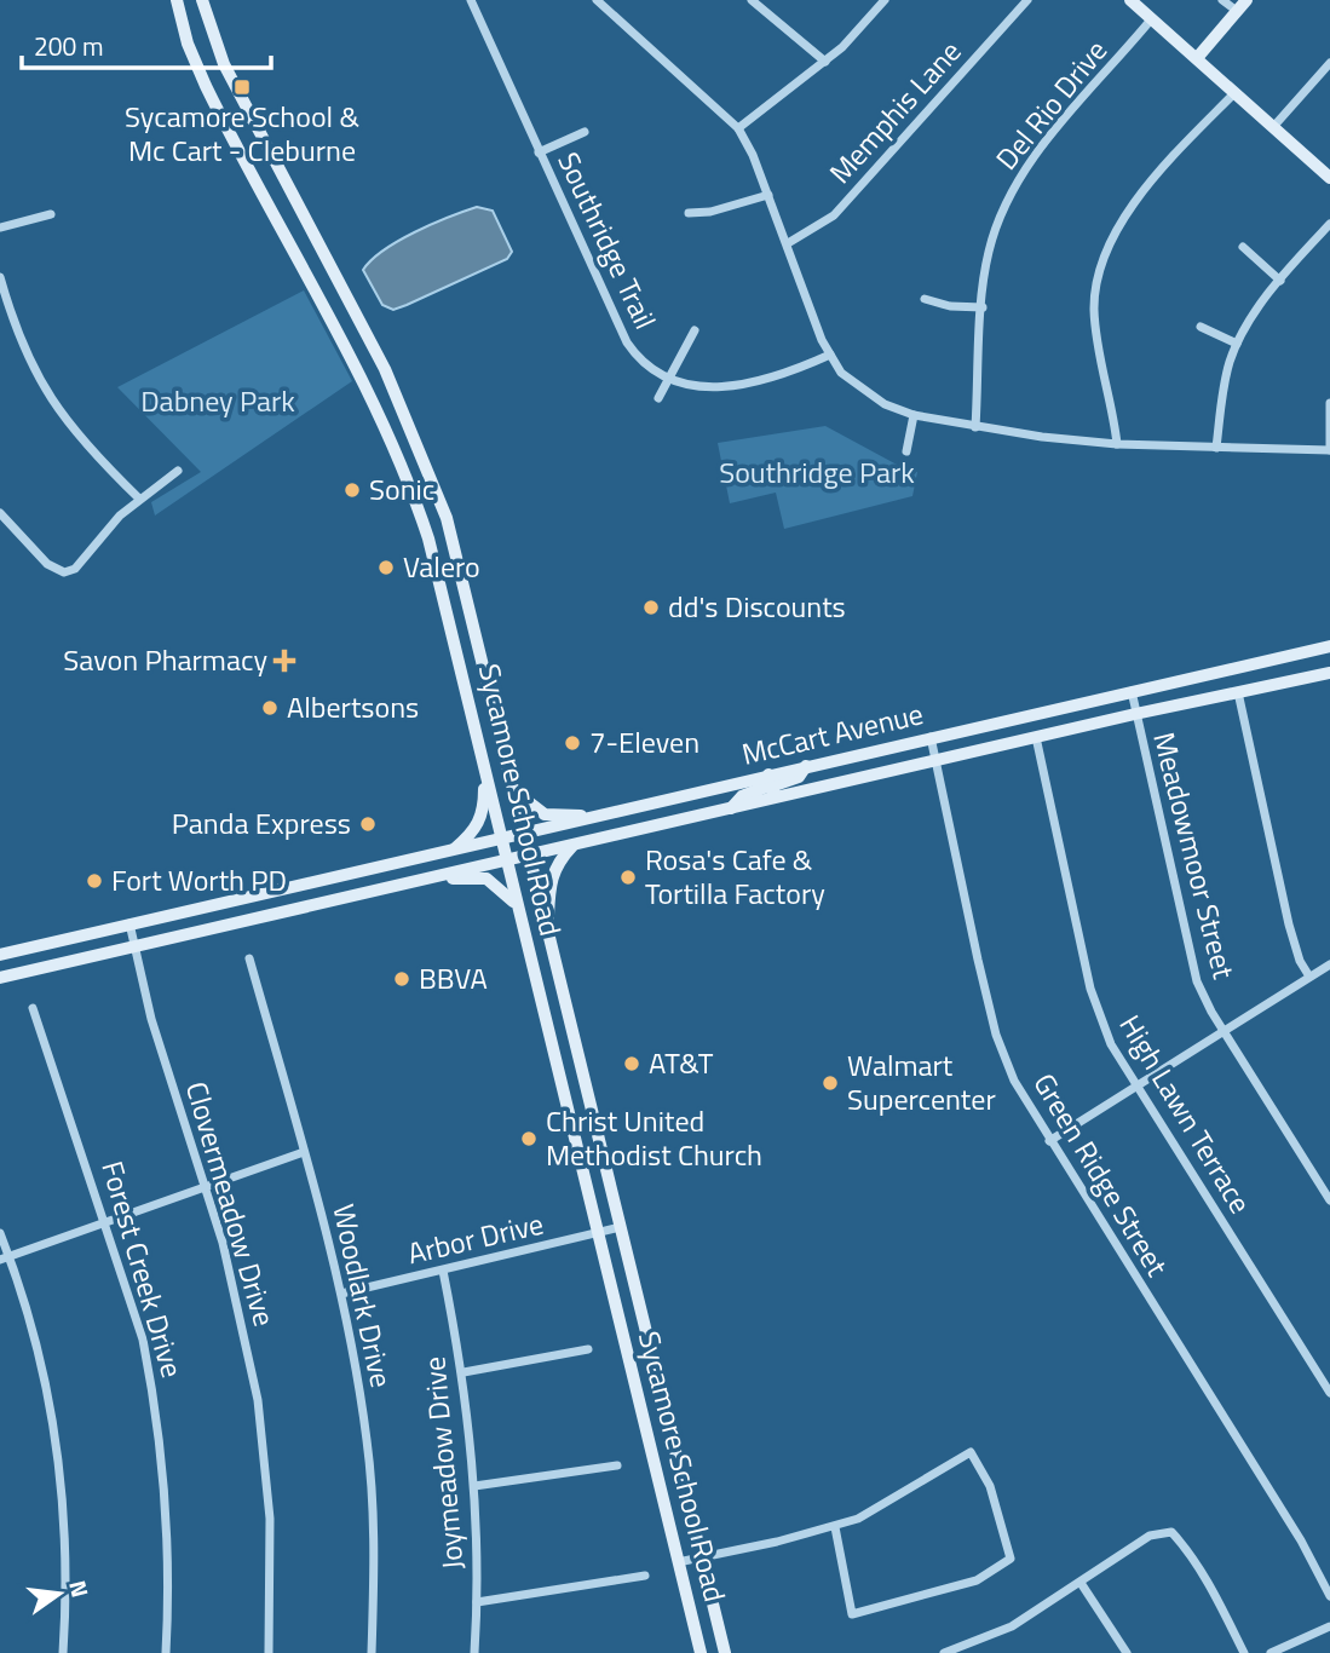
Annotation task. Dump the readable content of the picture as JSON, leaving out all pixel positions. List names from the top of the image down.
{
  "streets": {
    "main road": ["McCart Avenue", "Sycamore School Road"],
    "street": [
      "Del Rio Drive",
      "Memphis Lane",
      "Southridge Trail",
      "Meadowmoor Street",
      "High Lawn Terrace",
      "Green Ridge Street",
      "Clovermeadow Drive",
      "Arbor Drive",
      "Forest Creek Drive",
      "Woodlark Drive",
      "Joymeadow Drive"
    ]
  },
  "crossings": [
    ["McCart Avenue", "Sycamore School Road"],
    ["McCart Avenue", "Meadowmoor Street"],
    ["McCart Avenue", "High Lawn Terrace"],
    ["McCart Avenue", "Green Ridge Street"],
    ["McCart Avenue", "Clovermeadow Drive"],
    ["Sycamore School Road", "Arbor Drive"],
    ["Arbor Drive", "Woodlark Drive"],
    ["Arbor Drive", "Joymeadow Drive"]
  ],
  "parks": ["Dabney Park", "Southridge Park"],
  "places": {
    "transit": ["Sycamore School & Mc Cart - Cleburne"],
    "other": [
      "Sonic",
      "Valero",
      "dd's Discounts",
      "Albertsons",
      "7-Eleven",
      "Panda Express",
      "Rosa's Cafe & Tortilla Factory",
      "Fort Worth PD",
      "BBVA",
      "AT&T",
      "Walmart Supercenter",
      "Christ United Methodist Church"
    ],
    "health": ["Savon Pharmacy"]
  },
  "scale_bar": "200 m",
  "north": "right"
}
